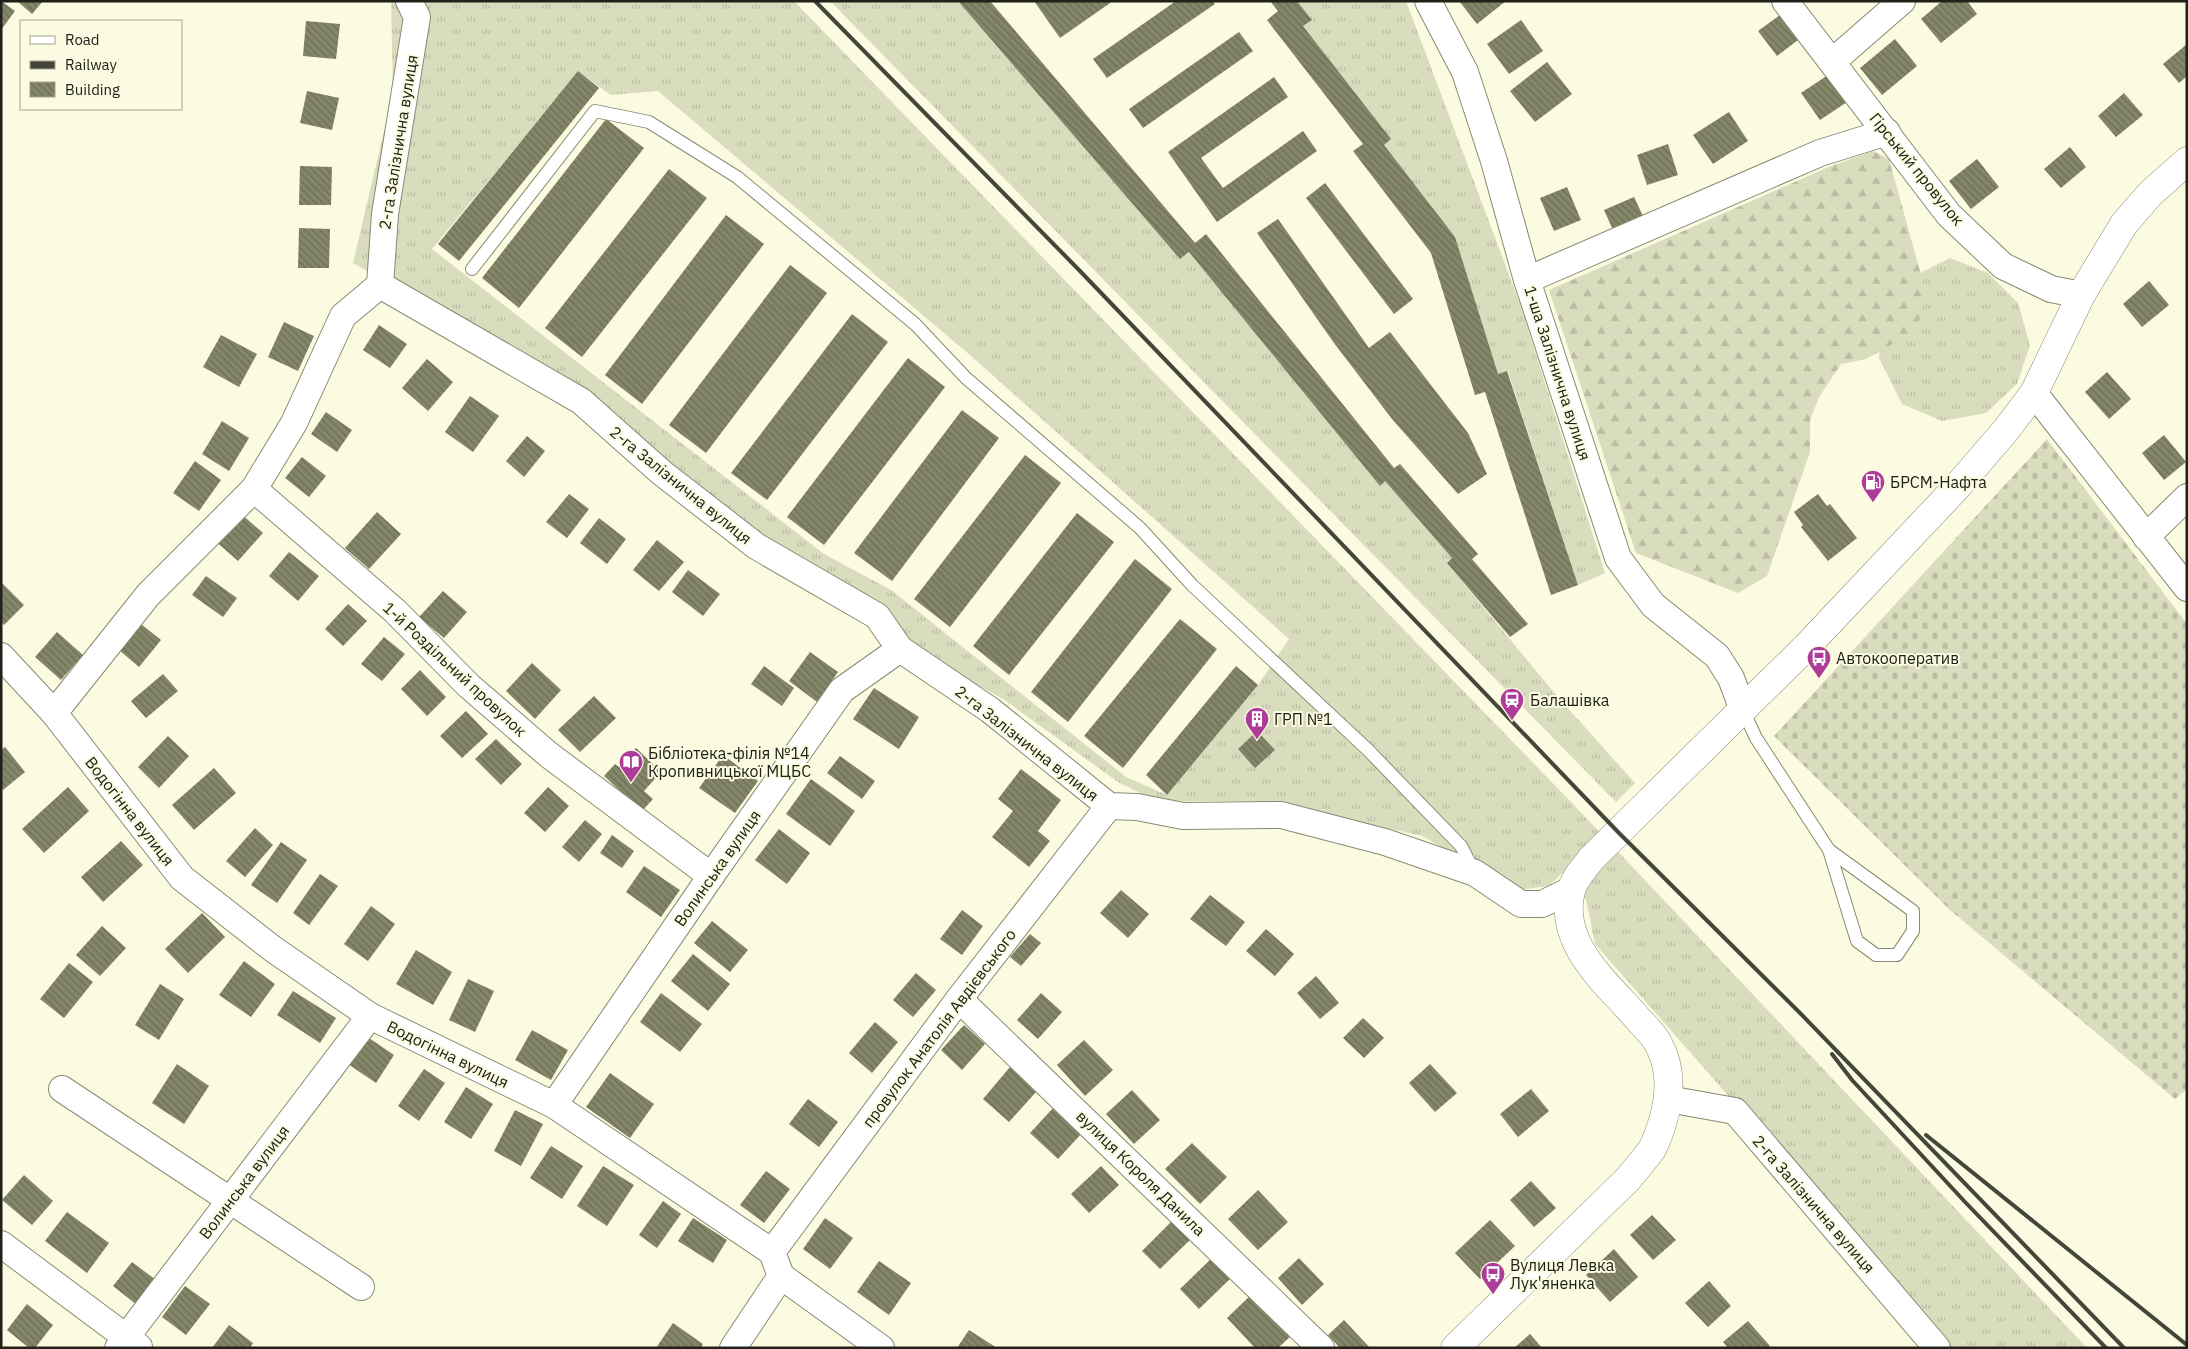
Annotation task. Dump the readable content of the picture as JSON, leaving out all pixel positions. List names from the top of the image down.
{
  "streets": {
    "street": [
      "2-га Залізнична вулиця",
      "Гірський провулок",
      "1-ша Залізнична вулиця",
      "1-й Роздільний провулок",
      "Водогінна вулиця",
      "Волинська вулиця",
      "провулок Анатолія Авдієвського",
      "вулиця Короля Данила"
    ]
  },
  "crossings": [
    ["2-га Залізнична вулиця", "Волинська вулиця"],
    ["2-га Залізнична вулиця", "провулок Анатолія Авдієвського"],
    ["1-й Роздільний провулок", "Волинська вулиця"],
    ["Водогінна вулиця", "Волинська вулиця"],
    ["Водогінна вулиця", "провулок Анатолія Авдієвського"],
    ["провулок Анатолія Авдієвського", "вулиця Короля Данила"]
  ],
  "places": {
    "fuel station": ["БРСМ-Нафта"],
    "bus stop": ["Автокооператив", "Вулиця Левка Лук'яненка"],
    "station": ["Балашівка"],
    "building": ["ГРП №1"],
    "library": ["Бібліотека-філія №14 Кропивницької МЦБС"]
  },
  "legend": ["Road", "Railway", "Building"]
}
